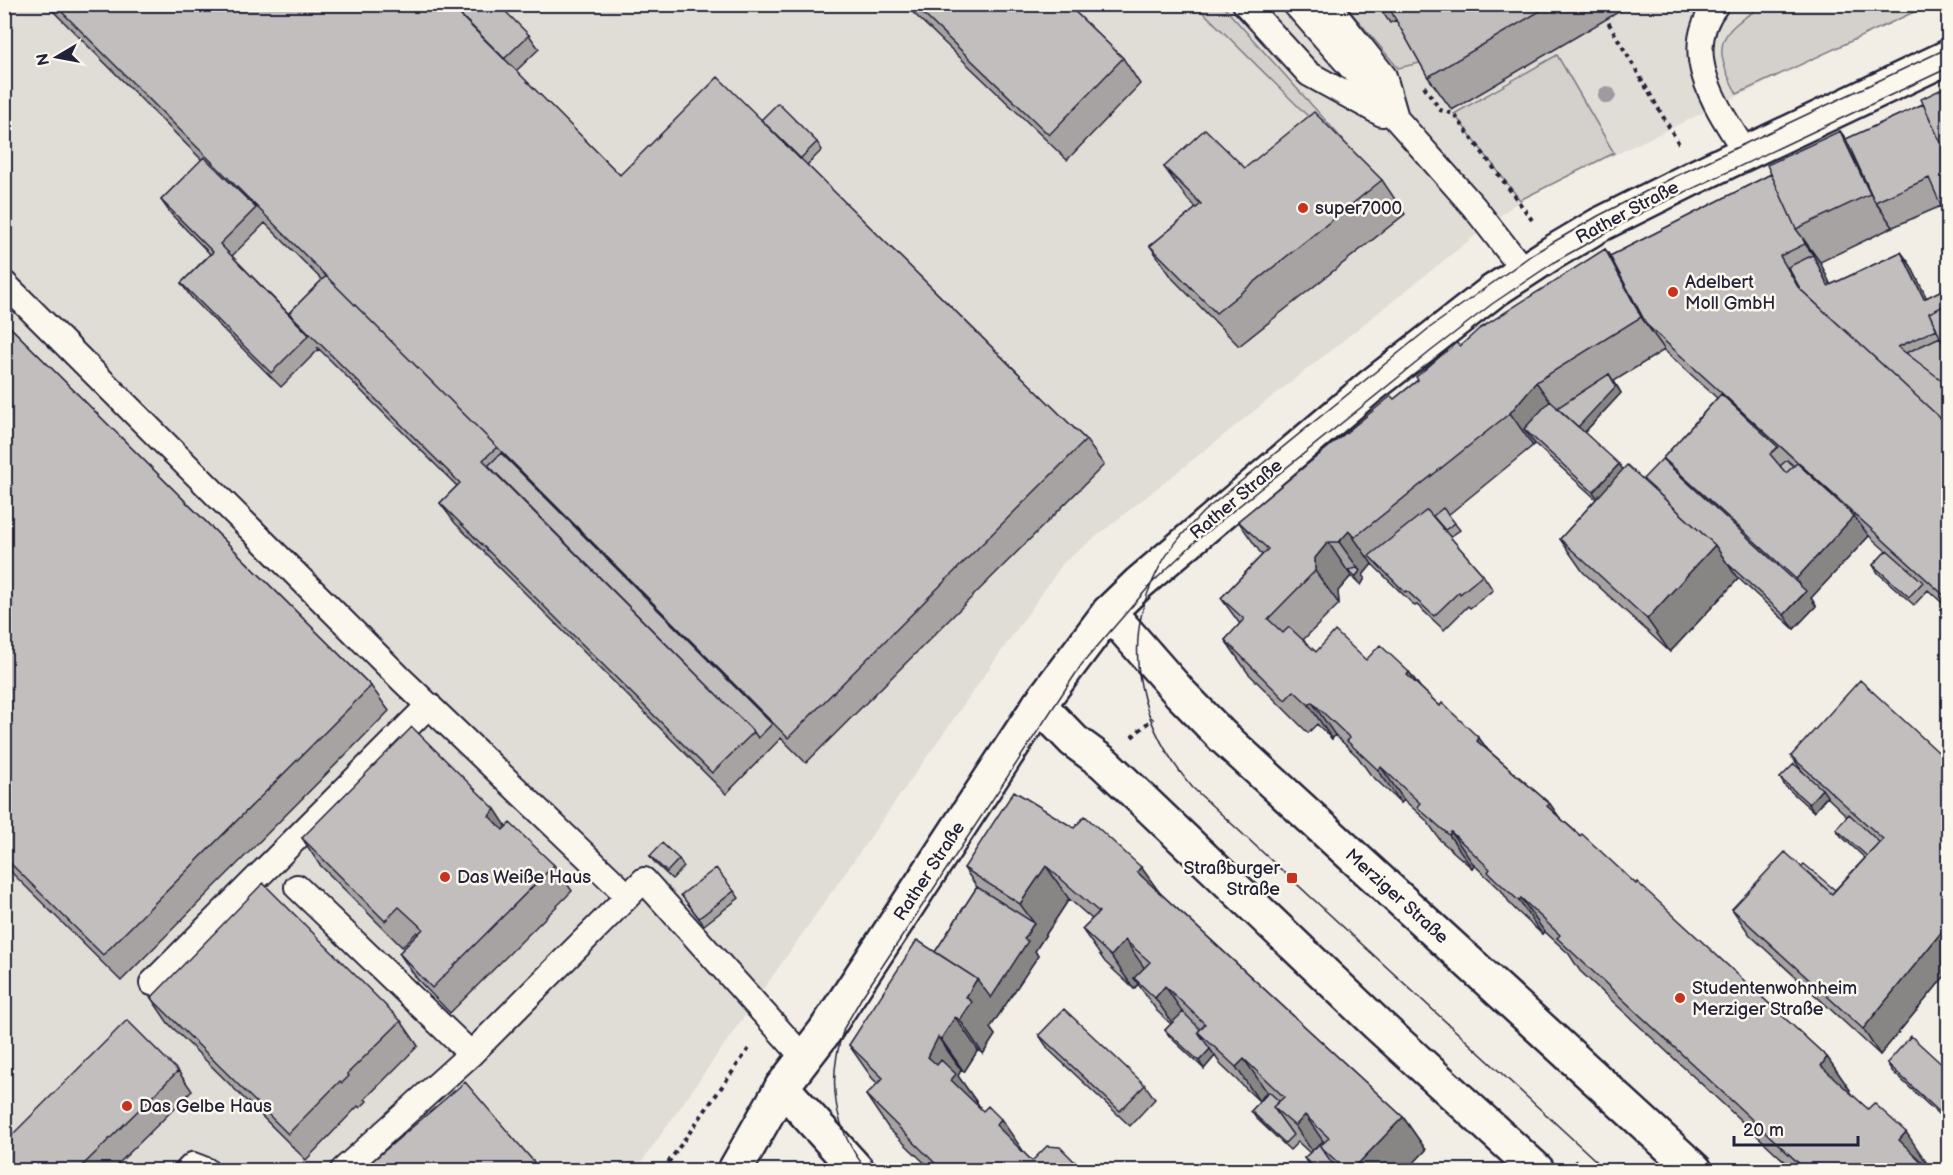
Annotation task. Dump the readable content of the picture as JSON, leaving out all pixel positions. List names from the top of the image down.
{
  "streets": {
    "street": ["Rather Straße", "Merziger Straße"]
  },
  "crossings": [
    ["Rather Straße", "Merziger Straße"]
  ],
  "places": {
    "other": [
      "super7000",
      "Adelbert Moll GmbH",
      "Das Weiße Haus",
      "Studentenwohnheim Merziger Straße",
      "Das Gelbe Haus"
    ],
    "transit": ["Straßburger Straße"]
  },
  "scale_bar": "20 m",
  "north": "left"
}
